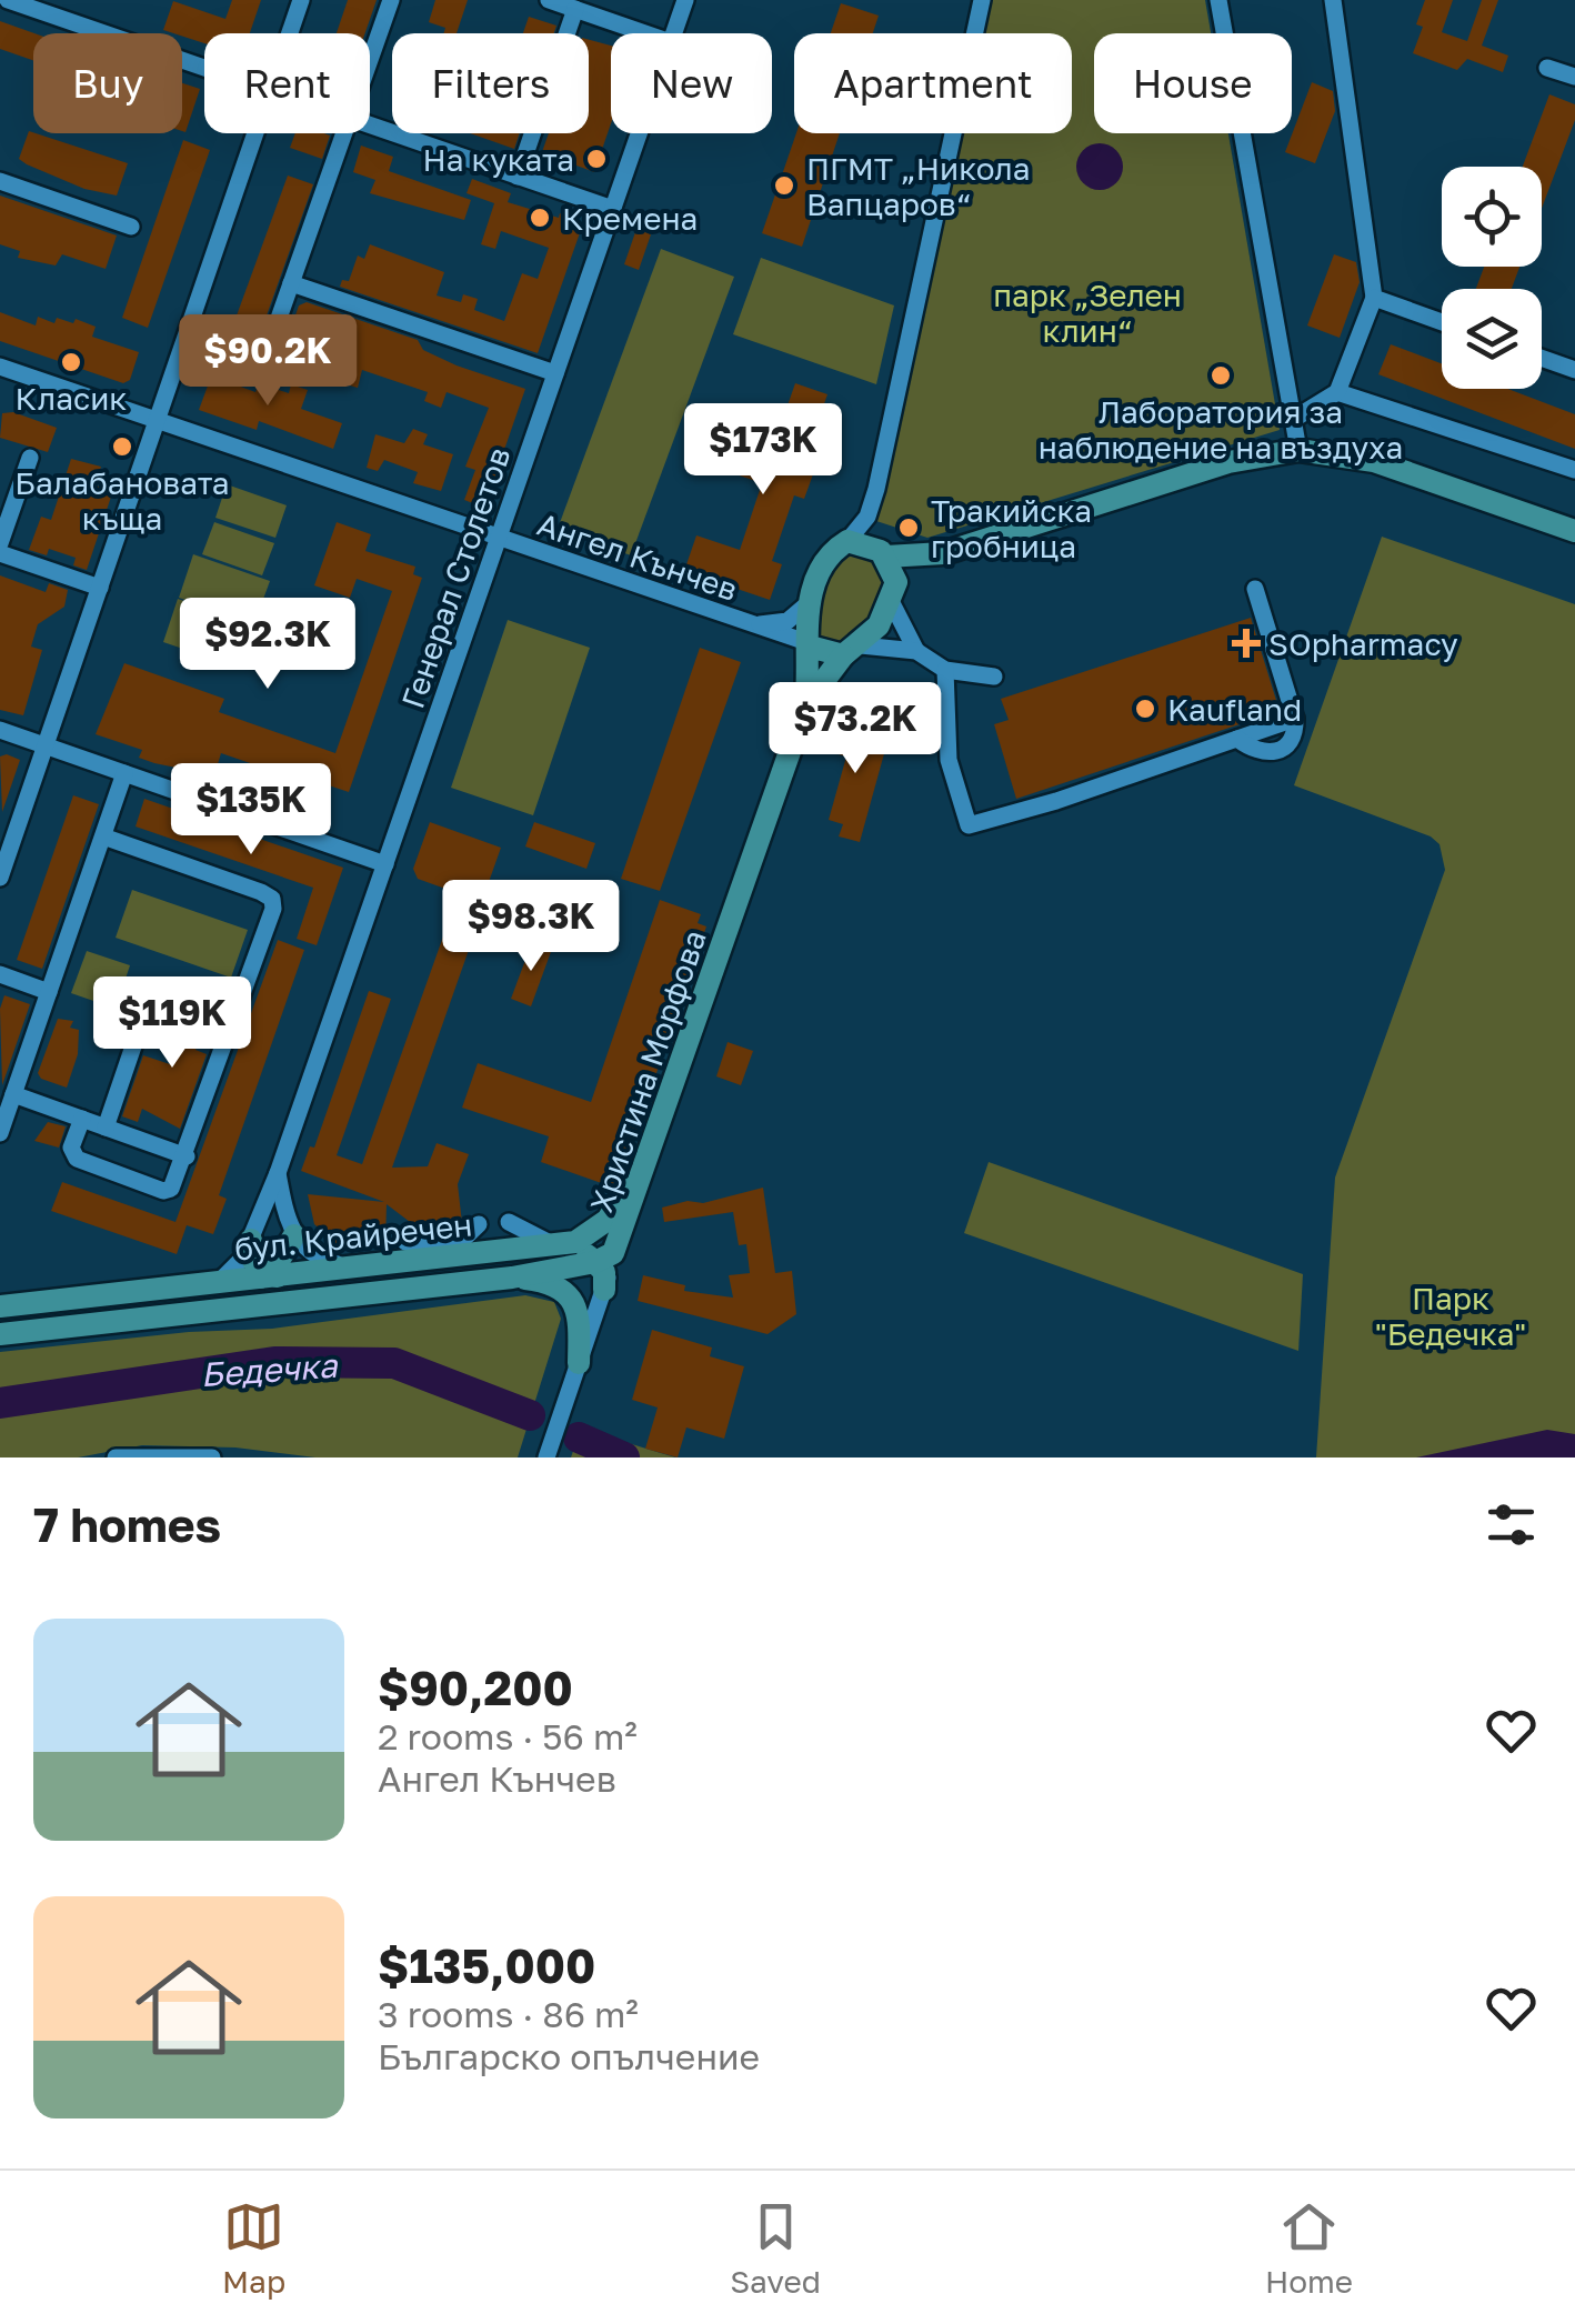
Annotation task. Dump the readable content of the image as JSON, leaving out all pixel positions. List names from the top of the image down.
{
  "streets": {
    "main road": ["Христина Морфова", "бул. Крайречен"],
    "street": ["Ангел Кънчев", "Генерал Столетов"]
  },
  "crossings": [
    ["Ангел Кънчев", "Генерал Столетов"],
    ["Ангел Кънчев", "Христина Морфова"],
    ["Генерал Столетов", "бул. Крайречен"],
    ["Христина Морфова", "бул. Крайречен"]
  ],
  "water": ["Бедечка"],
  "parks": ["парк „Зелен клин“", "Парк \"Бедечка\""],
  "places": {
    "other": [
      "На куката",
      "ПГМТ „Никола Вапцаров“",
      "Кремена",
      "Класик",
      "Лаборатория за наблюдение на въздуха",
      "Балабановата къща",
      "Тракийска гробница",
      "Kaufland"
    ],
    "health": ["SOpharmacy"]
  },
  "page": {
    "chip": [
      "Buy",
      "Rent",
      "Filters",
      "New",
      "Apartment",
      "House"
    ],
    "price": [
      "$90.2K",
      "$173K",
      "$92.3K",
      "$73.2K",
      "$135K",
      "$98.3K",
      "$119K"
    ],
    "heading": "7 homes",
    "list": [
      {
        "name": "$90,200",
        "note": "2 rooms · 56 m² · Ангел Кънчев"
      },
      {
        "name": "$135,000",
        "note": "3 rooms · 86 m² · Българско опълчение"
      }
    ],
    "tabs": ["Map", "Saved", "Home"]
  }
}
